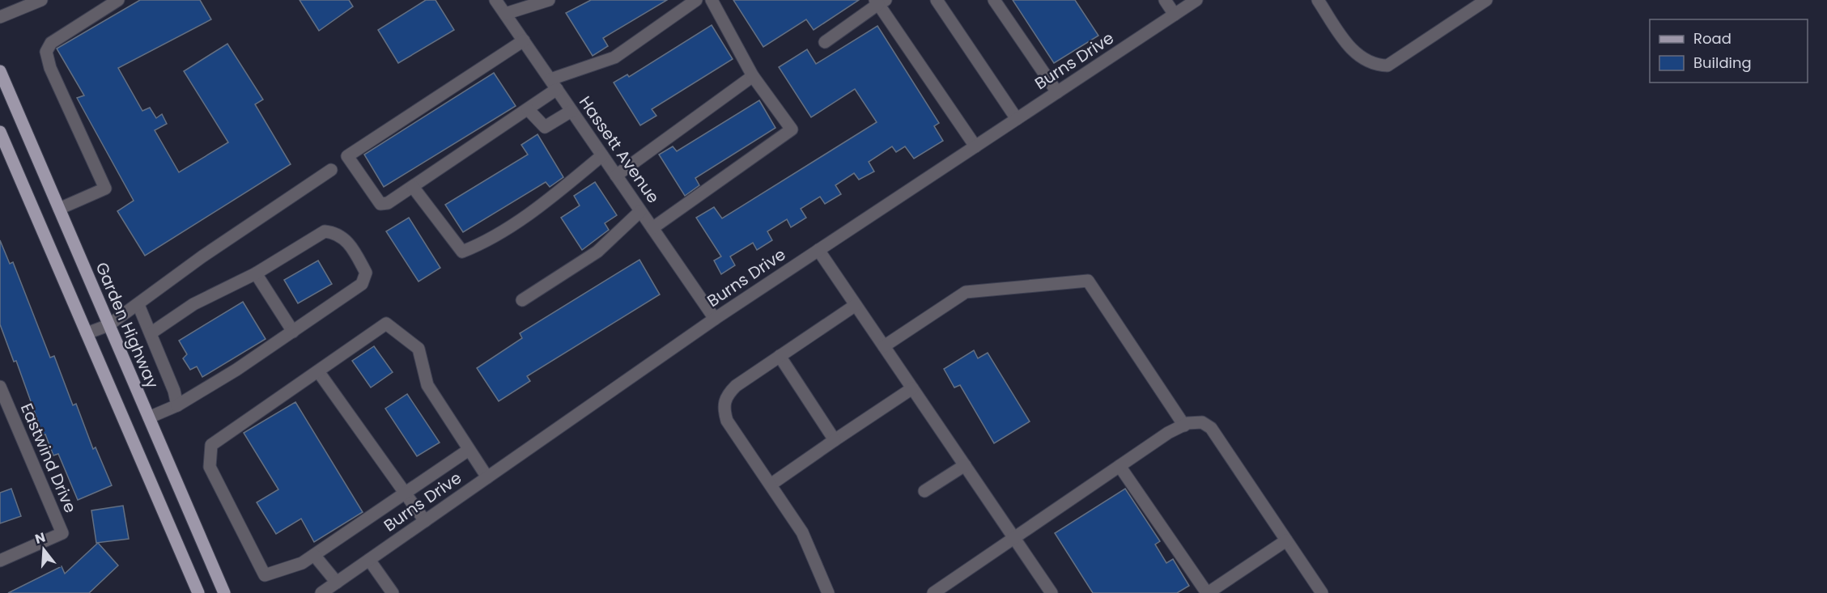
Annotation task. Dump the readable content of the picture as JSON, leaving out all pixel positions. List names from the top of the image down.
{
  "streets": {
    "main road": ["Garden Highway"],
    "street": ["Burns Drive", "Hassett Avenue", "Eastwind Drive"]
  },
  "crossings": [
    ["Burns Drive", "Hassett Avenue"]
  ],
  "legend": ["Road", "Building"],
  "north": "top"
}
